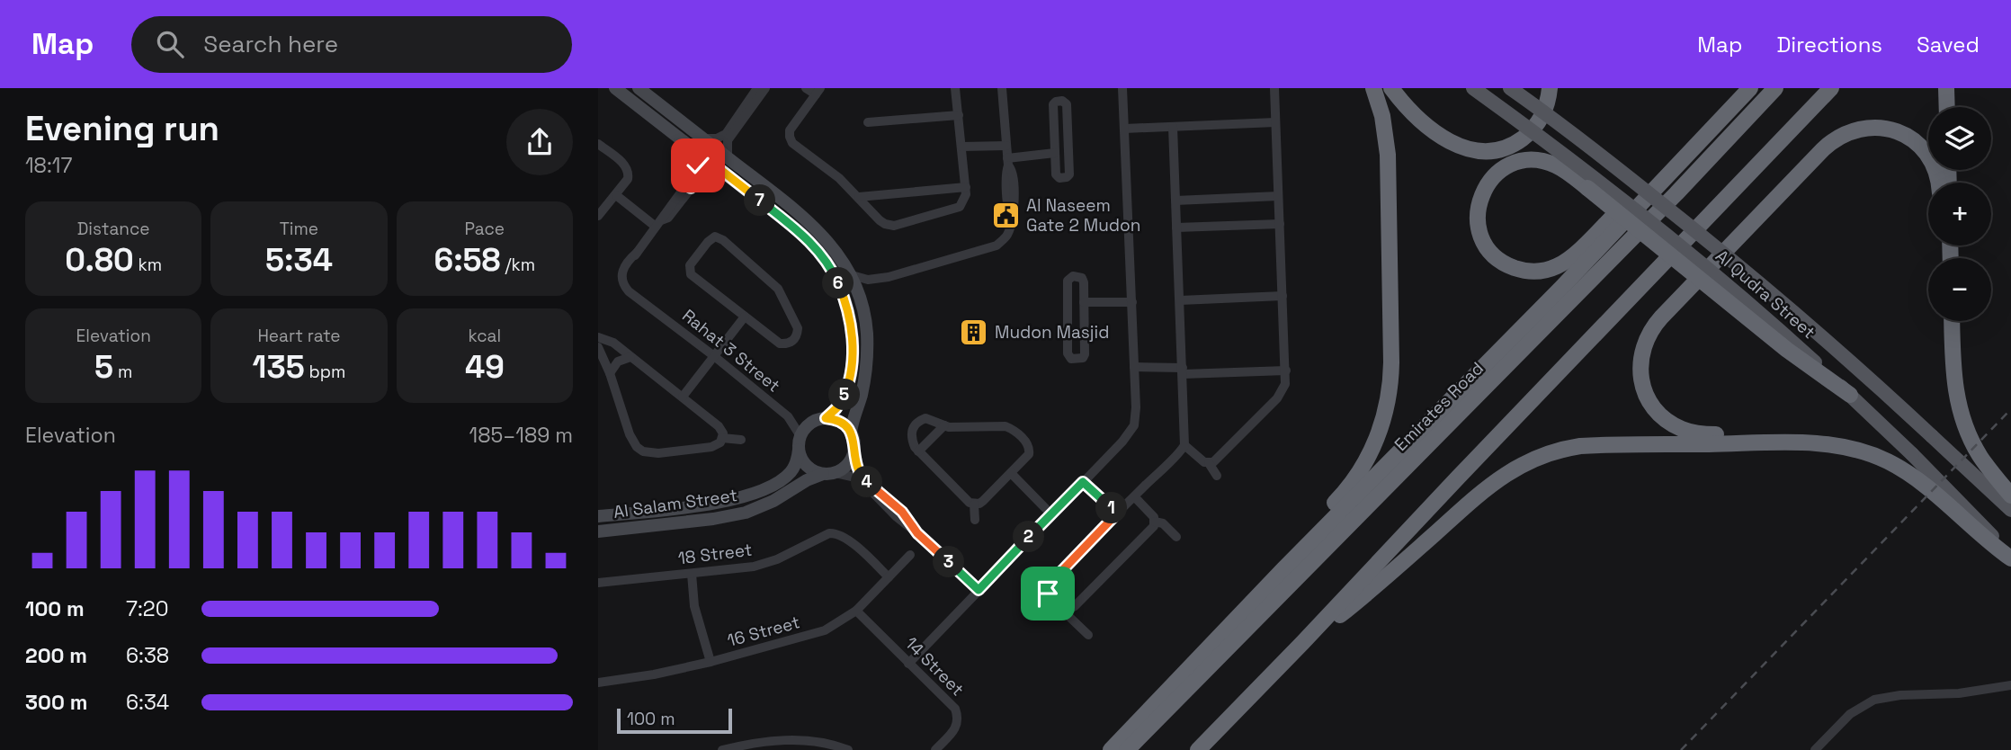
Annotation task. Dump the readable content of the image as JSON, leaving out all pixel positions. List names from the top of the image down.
{
  "streets": {
    "highway": ["Emirates Road"],
    "main road": ["Al Qudra Street"],
    "street": [
      "Rahat 3 Street",
      "Al Salam Street",
      "18 Street",
      "16 Street",
      "14 Street"
    ]
  },
  "crossings": [
    ["Rahat 3 Street", "Al Salam Street"],
    ["18 Street", "16 Street"],
    ["16 Street", "14 Street"]
  ],
  "places": {
    "public building": ["Al Naseem Gate 2 Mudon"],
    "building": ["Mudon Masjid"]
  },
  "scale_bar": "100 m",
  "page": {
    "header": "Map",
    "search": "Search here",
    "nav": ["Map", "Directions", "Saved"],
    "heading": ["Evening run", "18:17"],
    "map_buttons": ["+", "−"],
    "pins": [
      "7",
      "6",
      "5",
      "4",
      "1",
      "2",
      "3"
    ],
    "stats": [
      ["Distance", "0.80 km"],
      ["Time", "5:34"],
      ["Pace", "6:58 /km"],
      ["Elevation", "5 m"],
      ["Heart rate", "135 bpm"],
      ["kcal", "49"]
    ],
    "chart": ["Elevation", "185–189 m"],
    "list": [
      {
        "name": "100 m",
        "note": "7:20"
      },
      {
        "name": "200 m",
        "note": "6:38"
      },
      {
        "name": "300 m",
        "note": "6:34"
      }
    ],
    "scale": "100 m"
  }
}
